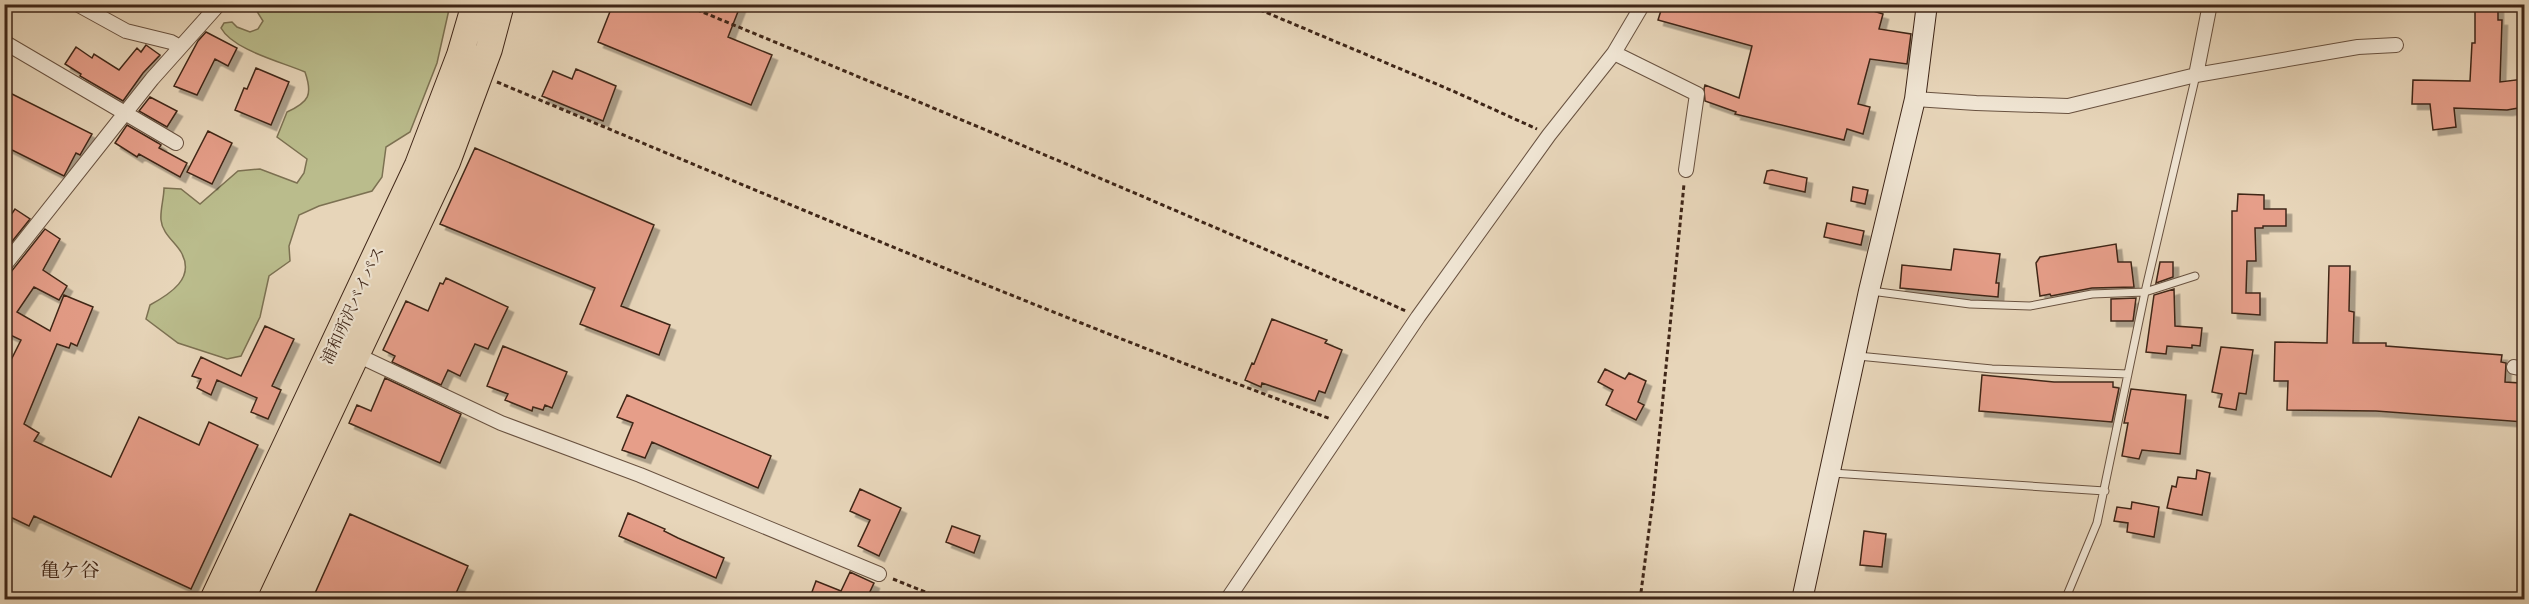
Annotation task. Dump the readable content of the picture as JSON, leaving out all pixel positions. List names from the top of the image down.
{
  "streets": {
    "highway": ["浦和所沢バイパス"]
  },
  "districts": ["亀ケ谷"]
}
